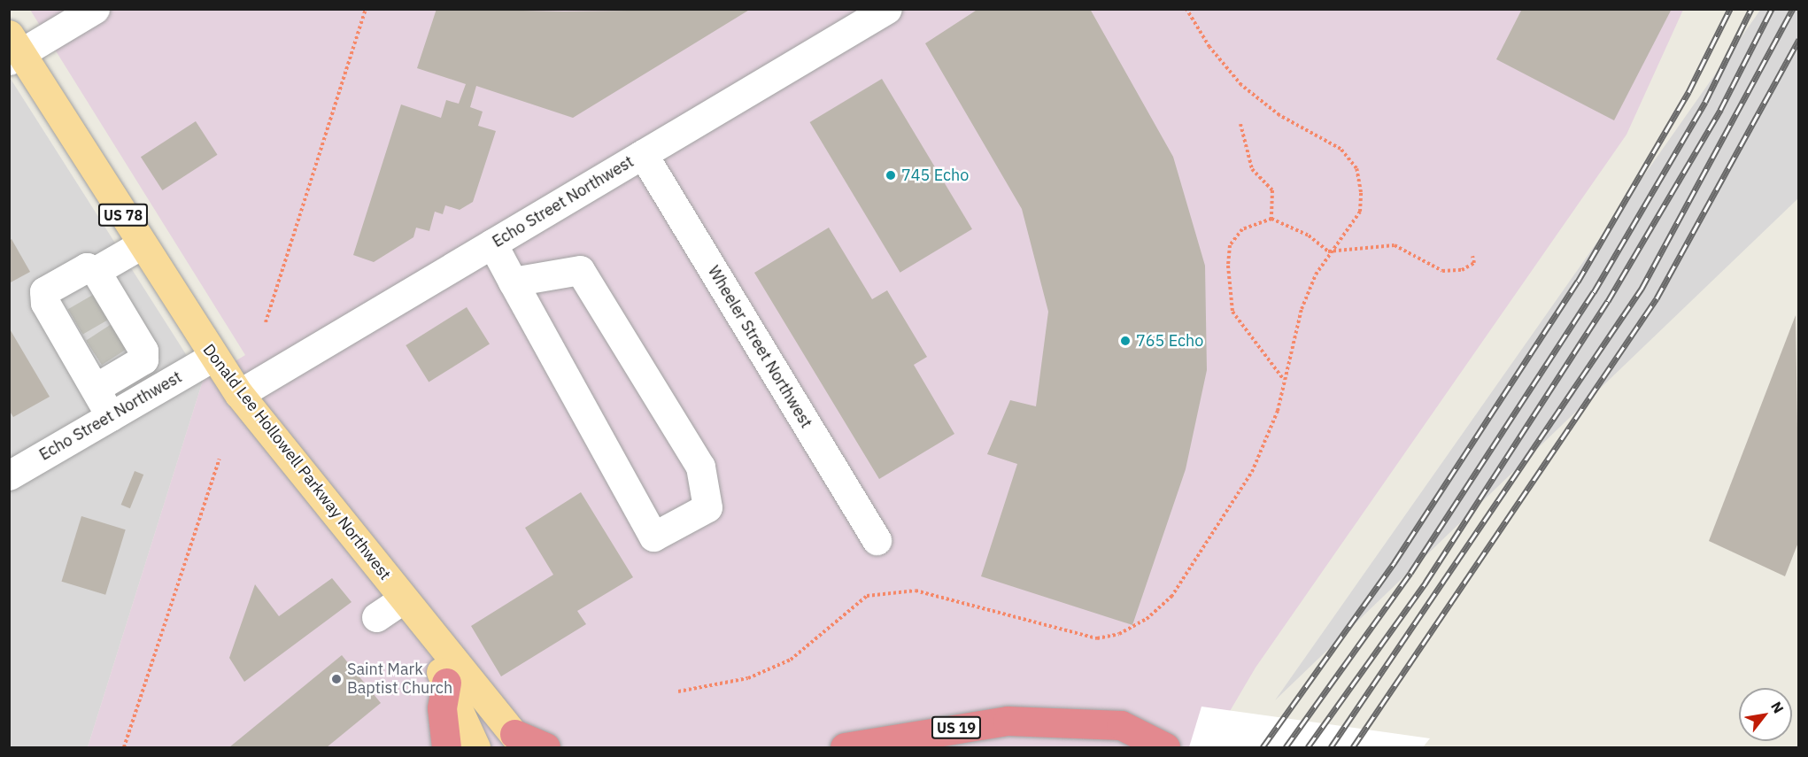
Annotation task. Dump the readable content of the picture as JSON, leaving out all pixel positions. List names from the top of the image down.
{
  "streets": {
    "highway": ["US 19"],
    "main road": ["US 78", "Donald Lee Hollowell Parkway Northwest"],
    "street": ["Echo Street Northwest", "Wheeler Street Northwest"]
  },
  "crossings": [
    ["Echo Street Northwest", "Wheeler Street Northwest"],
    ["Echo Street Northwest", "Donald Lee Hollowell Parkway Northwest"]
  ],
  "places": ["745 Echo", "765 Echo", "Saint Mark Baptist Church"],
  "north": "top right"
}
